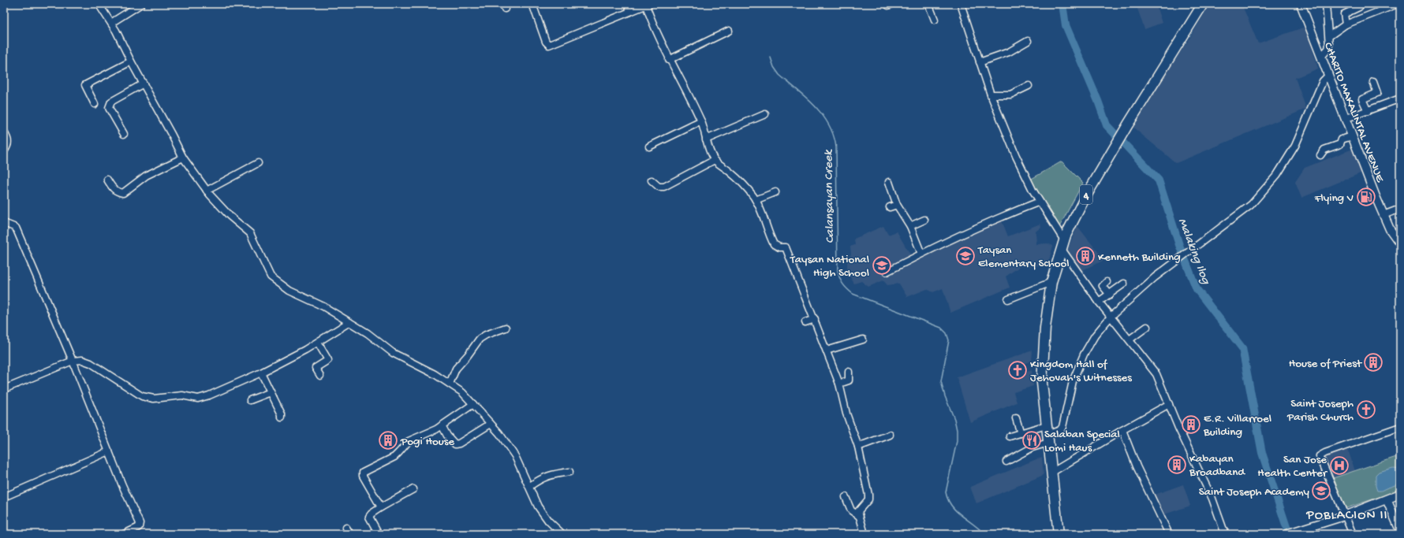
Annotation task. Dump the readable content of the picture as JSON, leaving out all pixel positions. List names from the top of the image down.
{
  "streets": {
    "highway": ["4"],
    "main road": ["CHARITO MAKALINTAL AVENUE"]
  },
  "districts": ["POBLACION II"],
  "water": ["Calansayan Creek", "Malaking Ilog"],
  "places": {
    "fuel station": ["Flying V"],
    "school or university": ["Taysan Elementary School", "Taysan National High School", "Saint Joseph Academy"],
    "building": [
      "Kenneth Building",
      "House of Priest",
      "E.R. Villarroel Building",
      "Pogi House",
      "Kabayan Broadband"
    ],
    "church": ["Kingdom Hall of Jehovah's Witnesses", "Saint Joseph Parish Church"],
    "restaurant": ["Salaban Special Lomi Haus"],
    "hospital": ["San Jose Health Center"]
  }
}
